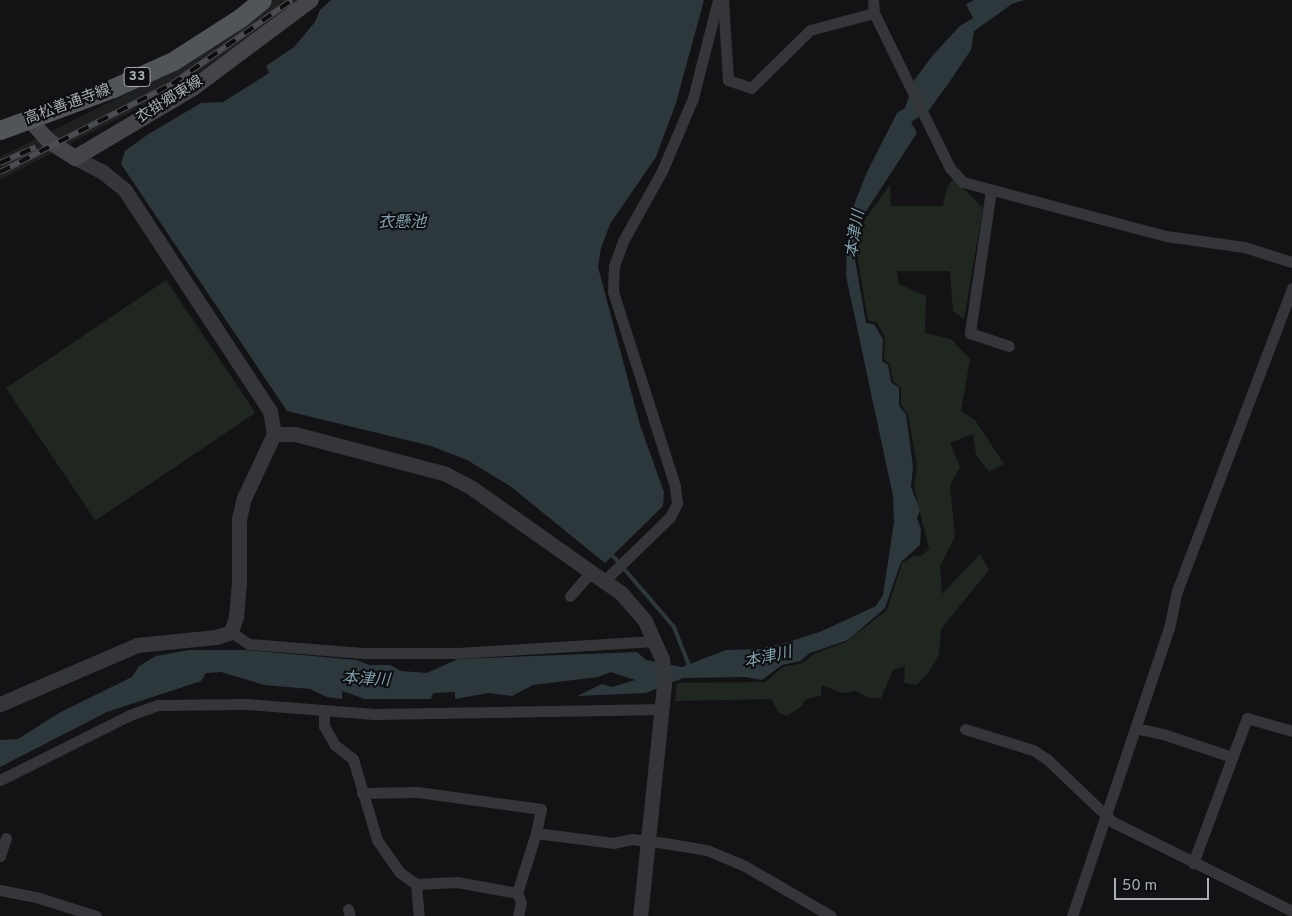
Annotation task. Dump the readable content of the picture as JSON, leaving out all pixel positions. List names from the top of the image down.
{
  "streets": {
    "main road": ["33", "衣掛郷東線", "高松善通寺線"]
  },
  "water": ["衣懸池", "本津川"],
  "scale_bar": "50 m"
}
